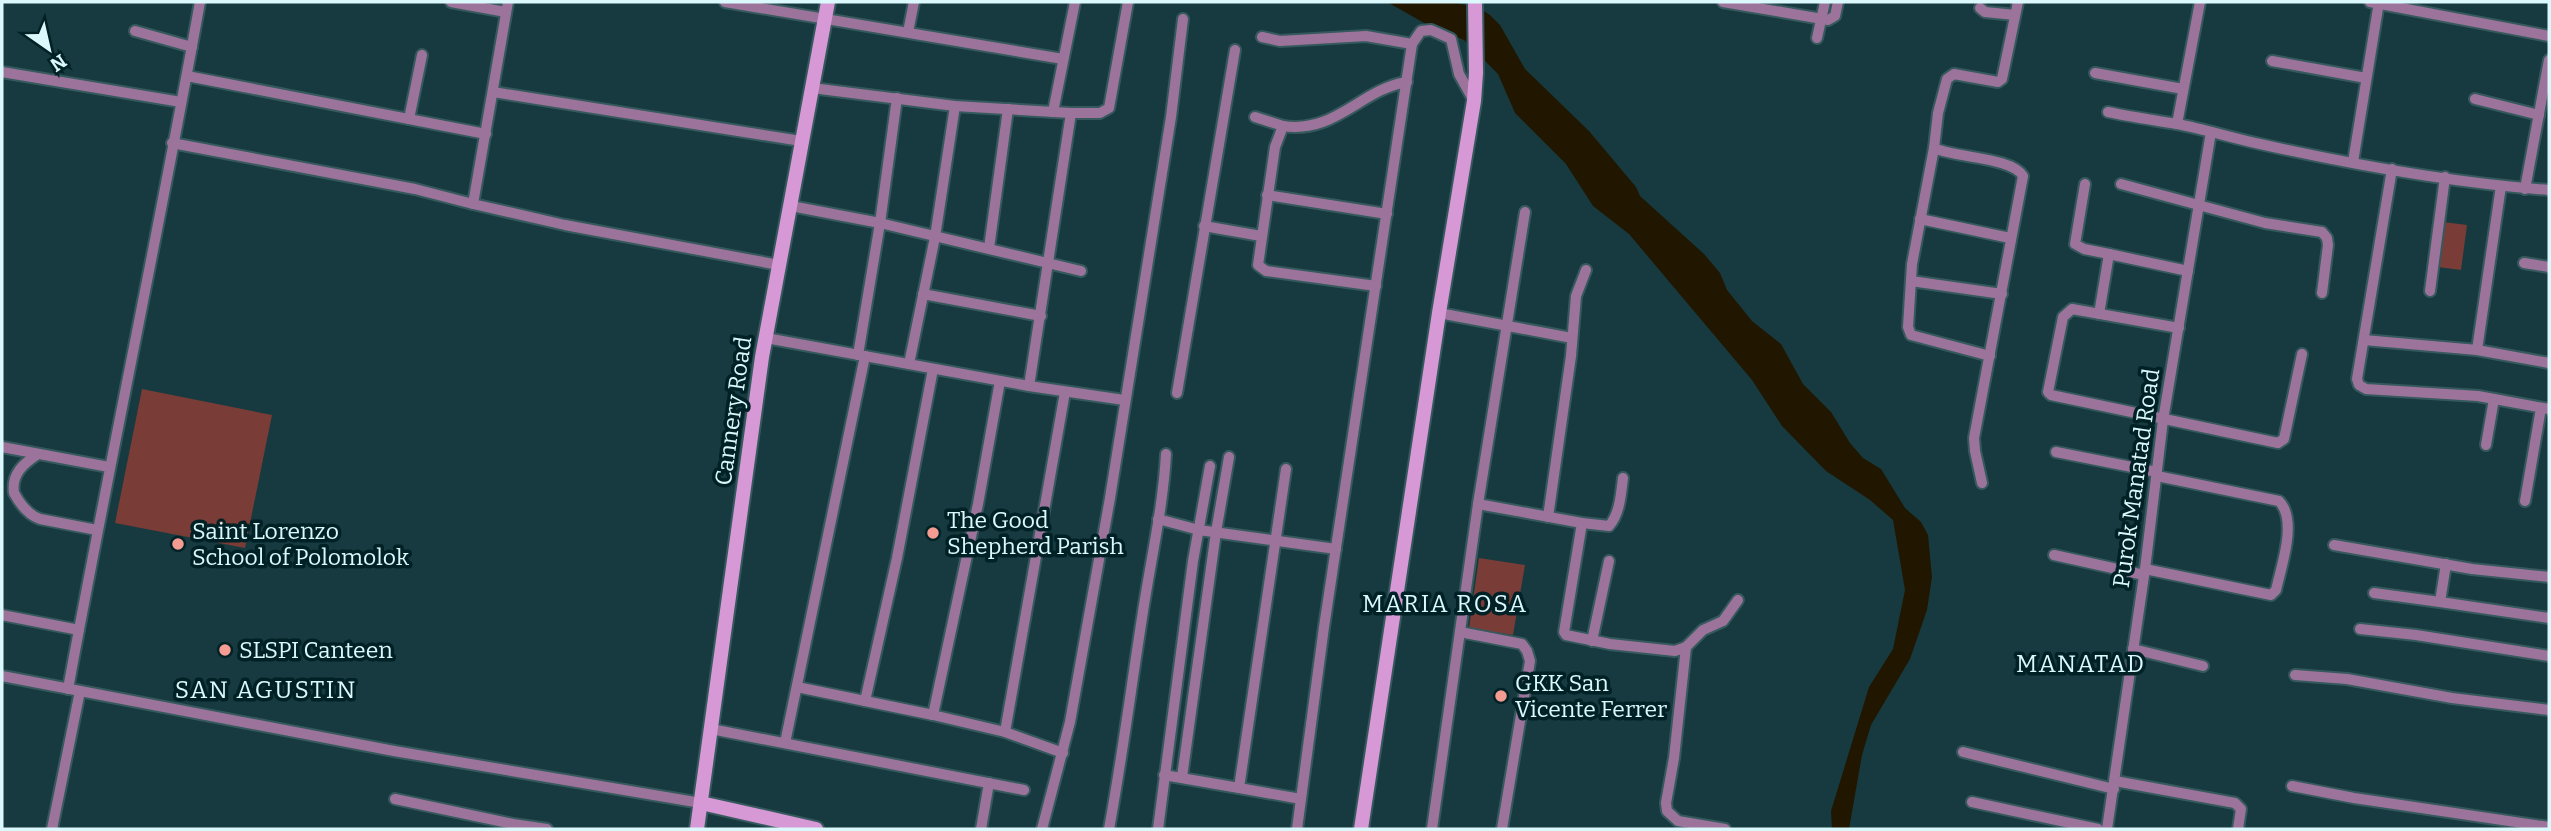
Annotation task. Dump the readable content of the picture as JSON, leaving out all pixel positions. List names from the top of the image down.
{
  "streets": {
    "street": ["Cannery Road", "Purok Manatad Road"]
  },
  "districts": ["MARIA ROSA", "MANATAD", "SAN AGUSTIN"],
  "places": [
    "The Good Shepherd Parish",
    "Saint Lorenzo School of Polomolok",
    "SLSPI Canteen",
    "GKK San Vicente Ferrer"
  ],
  "north": "bottom right"
}
